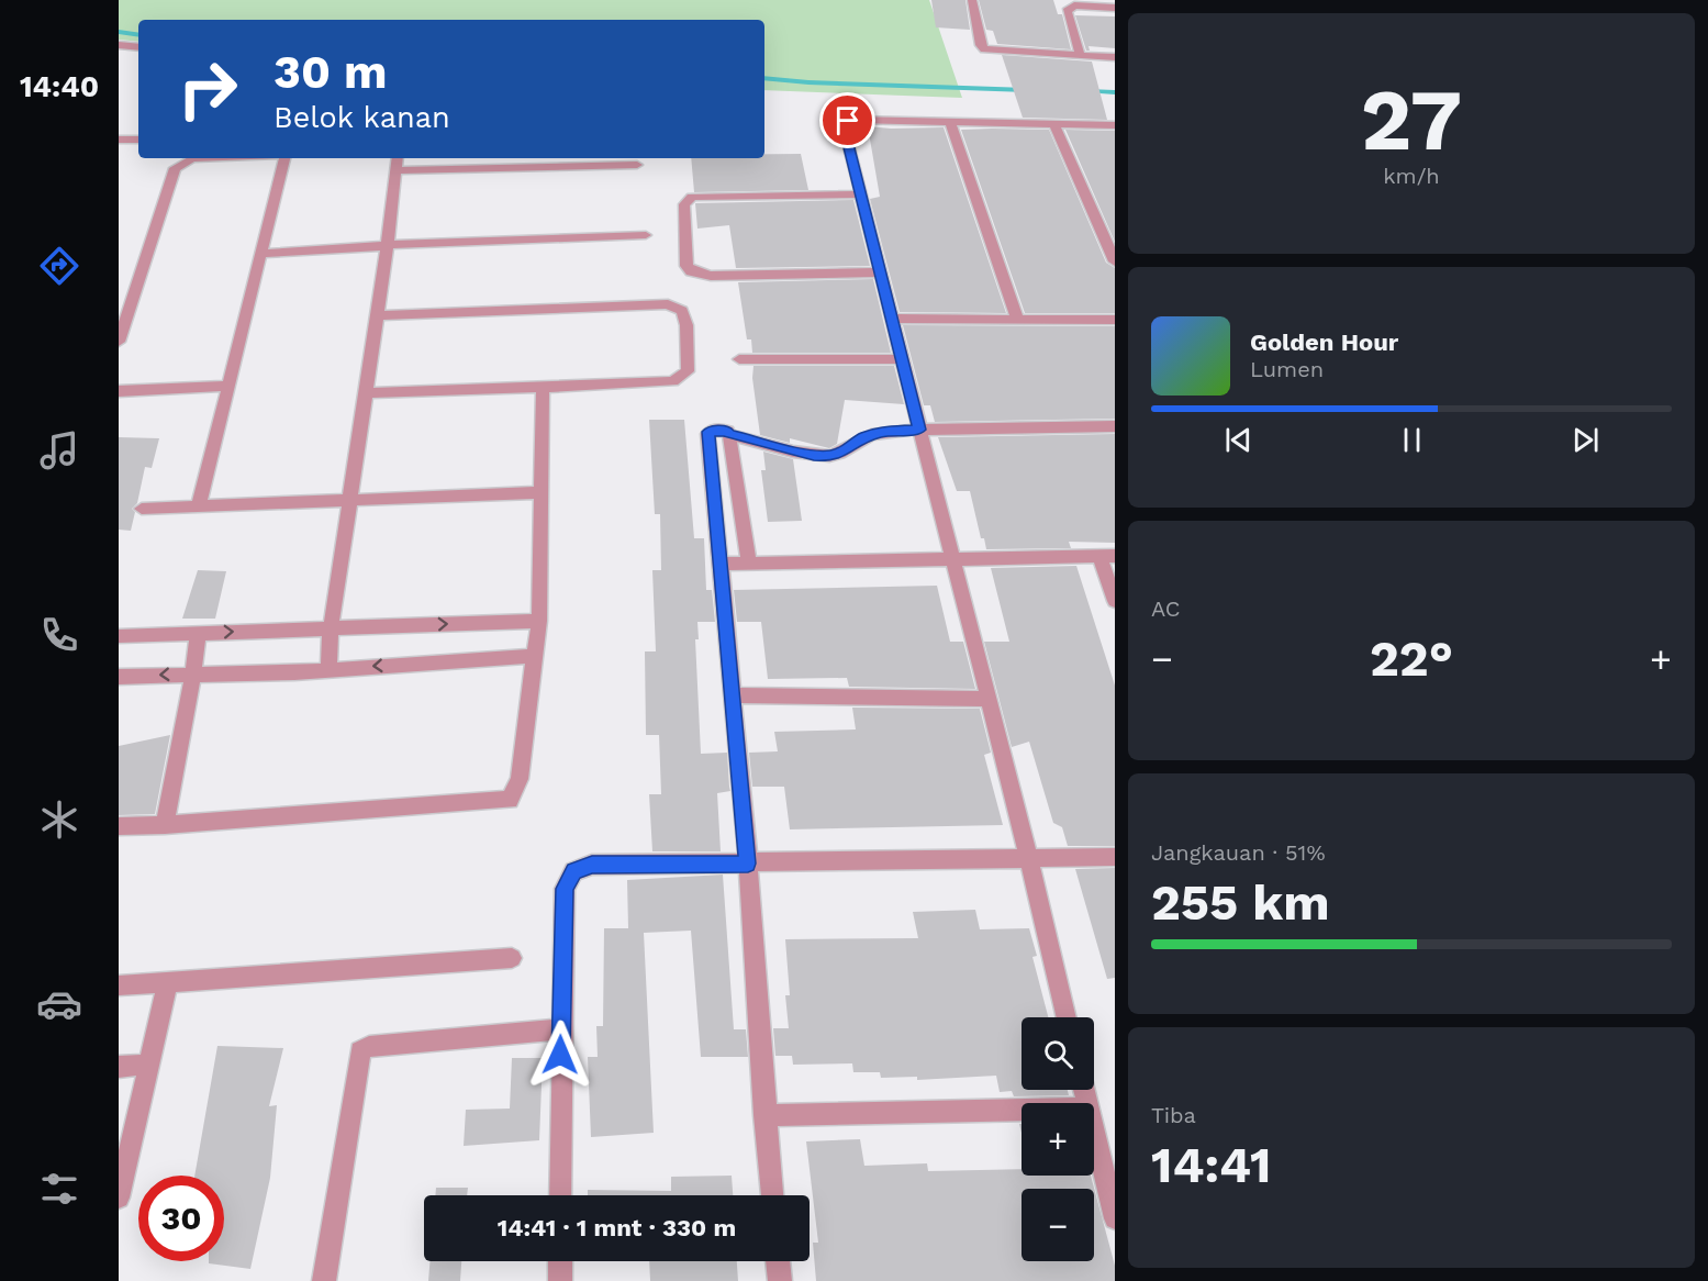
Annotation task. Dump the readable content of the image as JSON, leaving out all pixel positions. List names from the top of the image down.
{
  "page": {
    "tabs": "14:40",
    "tile": [
      ["27", "km/h"],
      "AC",
      ["Jangkauan · 51%", "255 km"],
      ["Tiba", "14:41"]
    ],
    "turn": ["30 m", "Belok kanan"],
    "song": ["Golden Hour", "Lumen"],
    "heat": ["−", "22°", "+"],
    "map_buttons": ["+", "−"],
    "limit": "30",
    "trip": "14:41 · 1 mnt · 330 m"
  }
}
